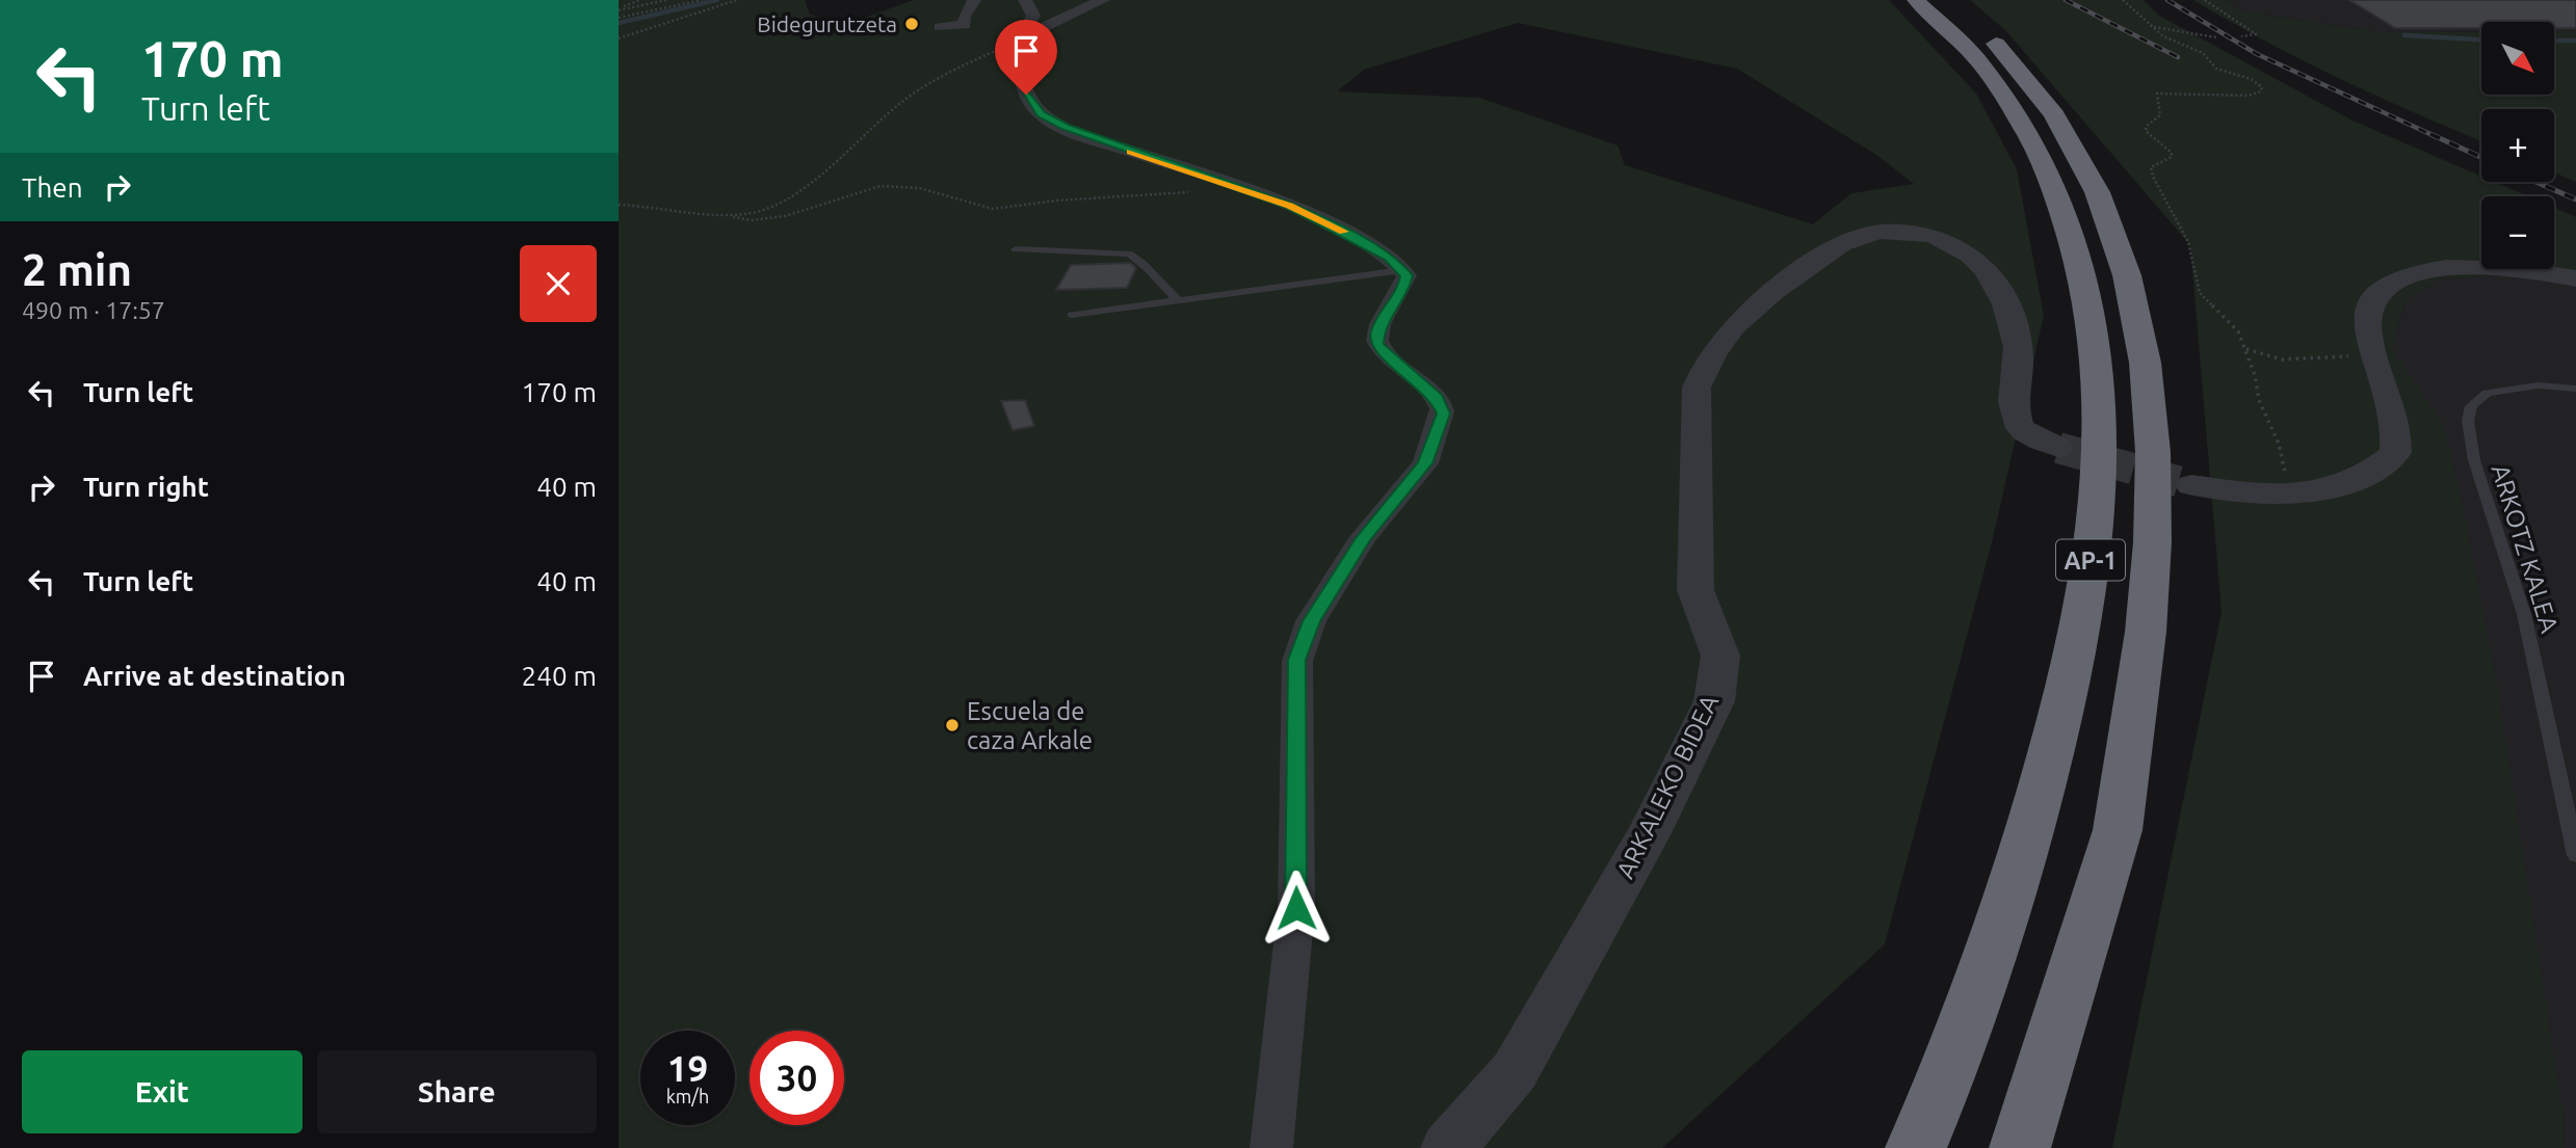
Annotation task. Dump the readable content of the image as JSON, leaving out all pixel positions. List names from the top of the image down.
{
  "streets": {
    "highway": ["AP-1"],
    "street": ["ARKALEKO BIDEA"],
    "lane": ["ARKOTZ KALEA"]
  },
  "places": ["Bidegurutzeta", "Escuela de caza Arkale"],
  "north": "bottom right",
  "page": {
    "turn": ["170 m", "Turn left"],
    "map_buttons": ["+", "−"],
    "then": "Then",
    "heading": ["2 min", "490 m · 17:57"],
    "list": [
      {
        "name": "Turn left",
        "value": "170 m"
      },
      {
        "name": "Turn right",
        "value": "40 m"
      },
      {
        "name": "Turn left",
        "value": "40 m"
      },
      {
        "name": "Arrive at destination",
        "value": "240 m"
      }
    ],
    "speed": "19 km/h",
    "limit": "30",
    "buttons": ["Exit", "Share"]
  }
}
